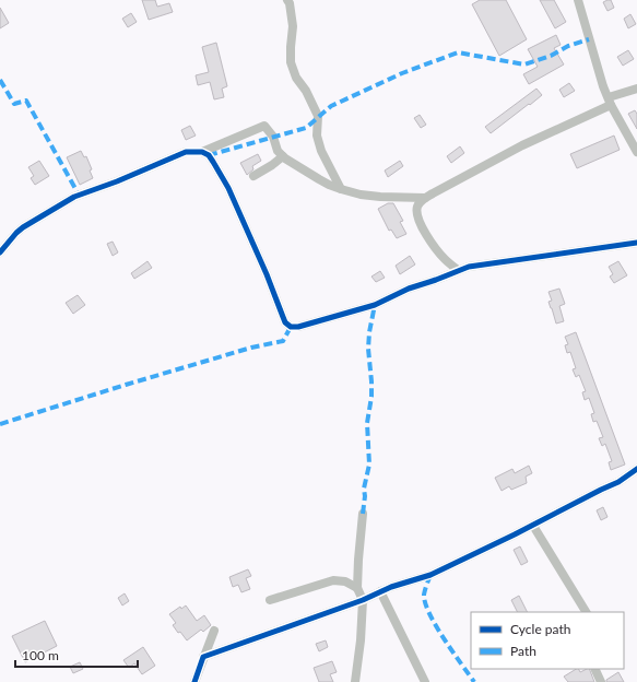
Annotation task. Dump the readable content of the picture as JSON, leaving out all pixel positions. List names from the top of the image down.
{
  "legend": ["Cycle path", "Path"],
  "scale_bar": "100 m"
}
